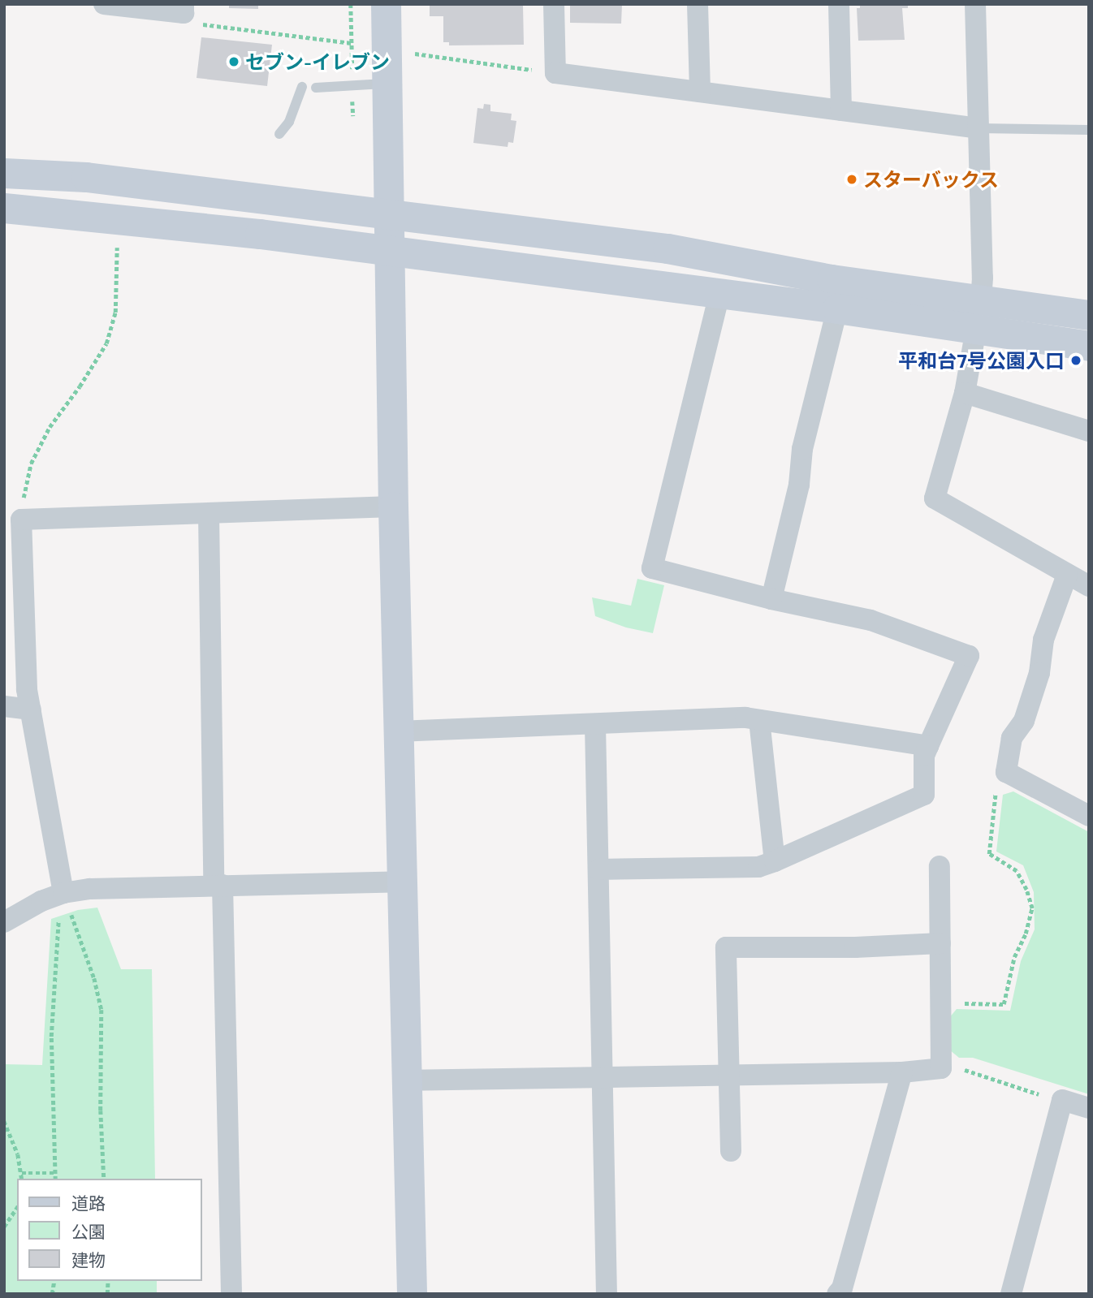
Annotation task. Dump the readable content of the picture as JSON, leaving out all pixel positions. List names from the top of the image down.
{
  "places": ["セブン-イレブン", "スターバックス", "平和台7号公園入口"],
  "legend": ["道路", "公園", "建物"]
}
